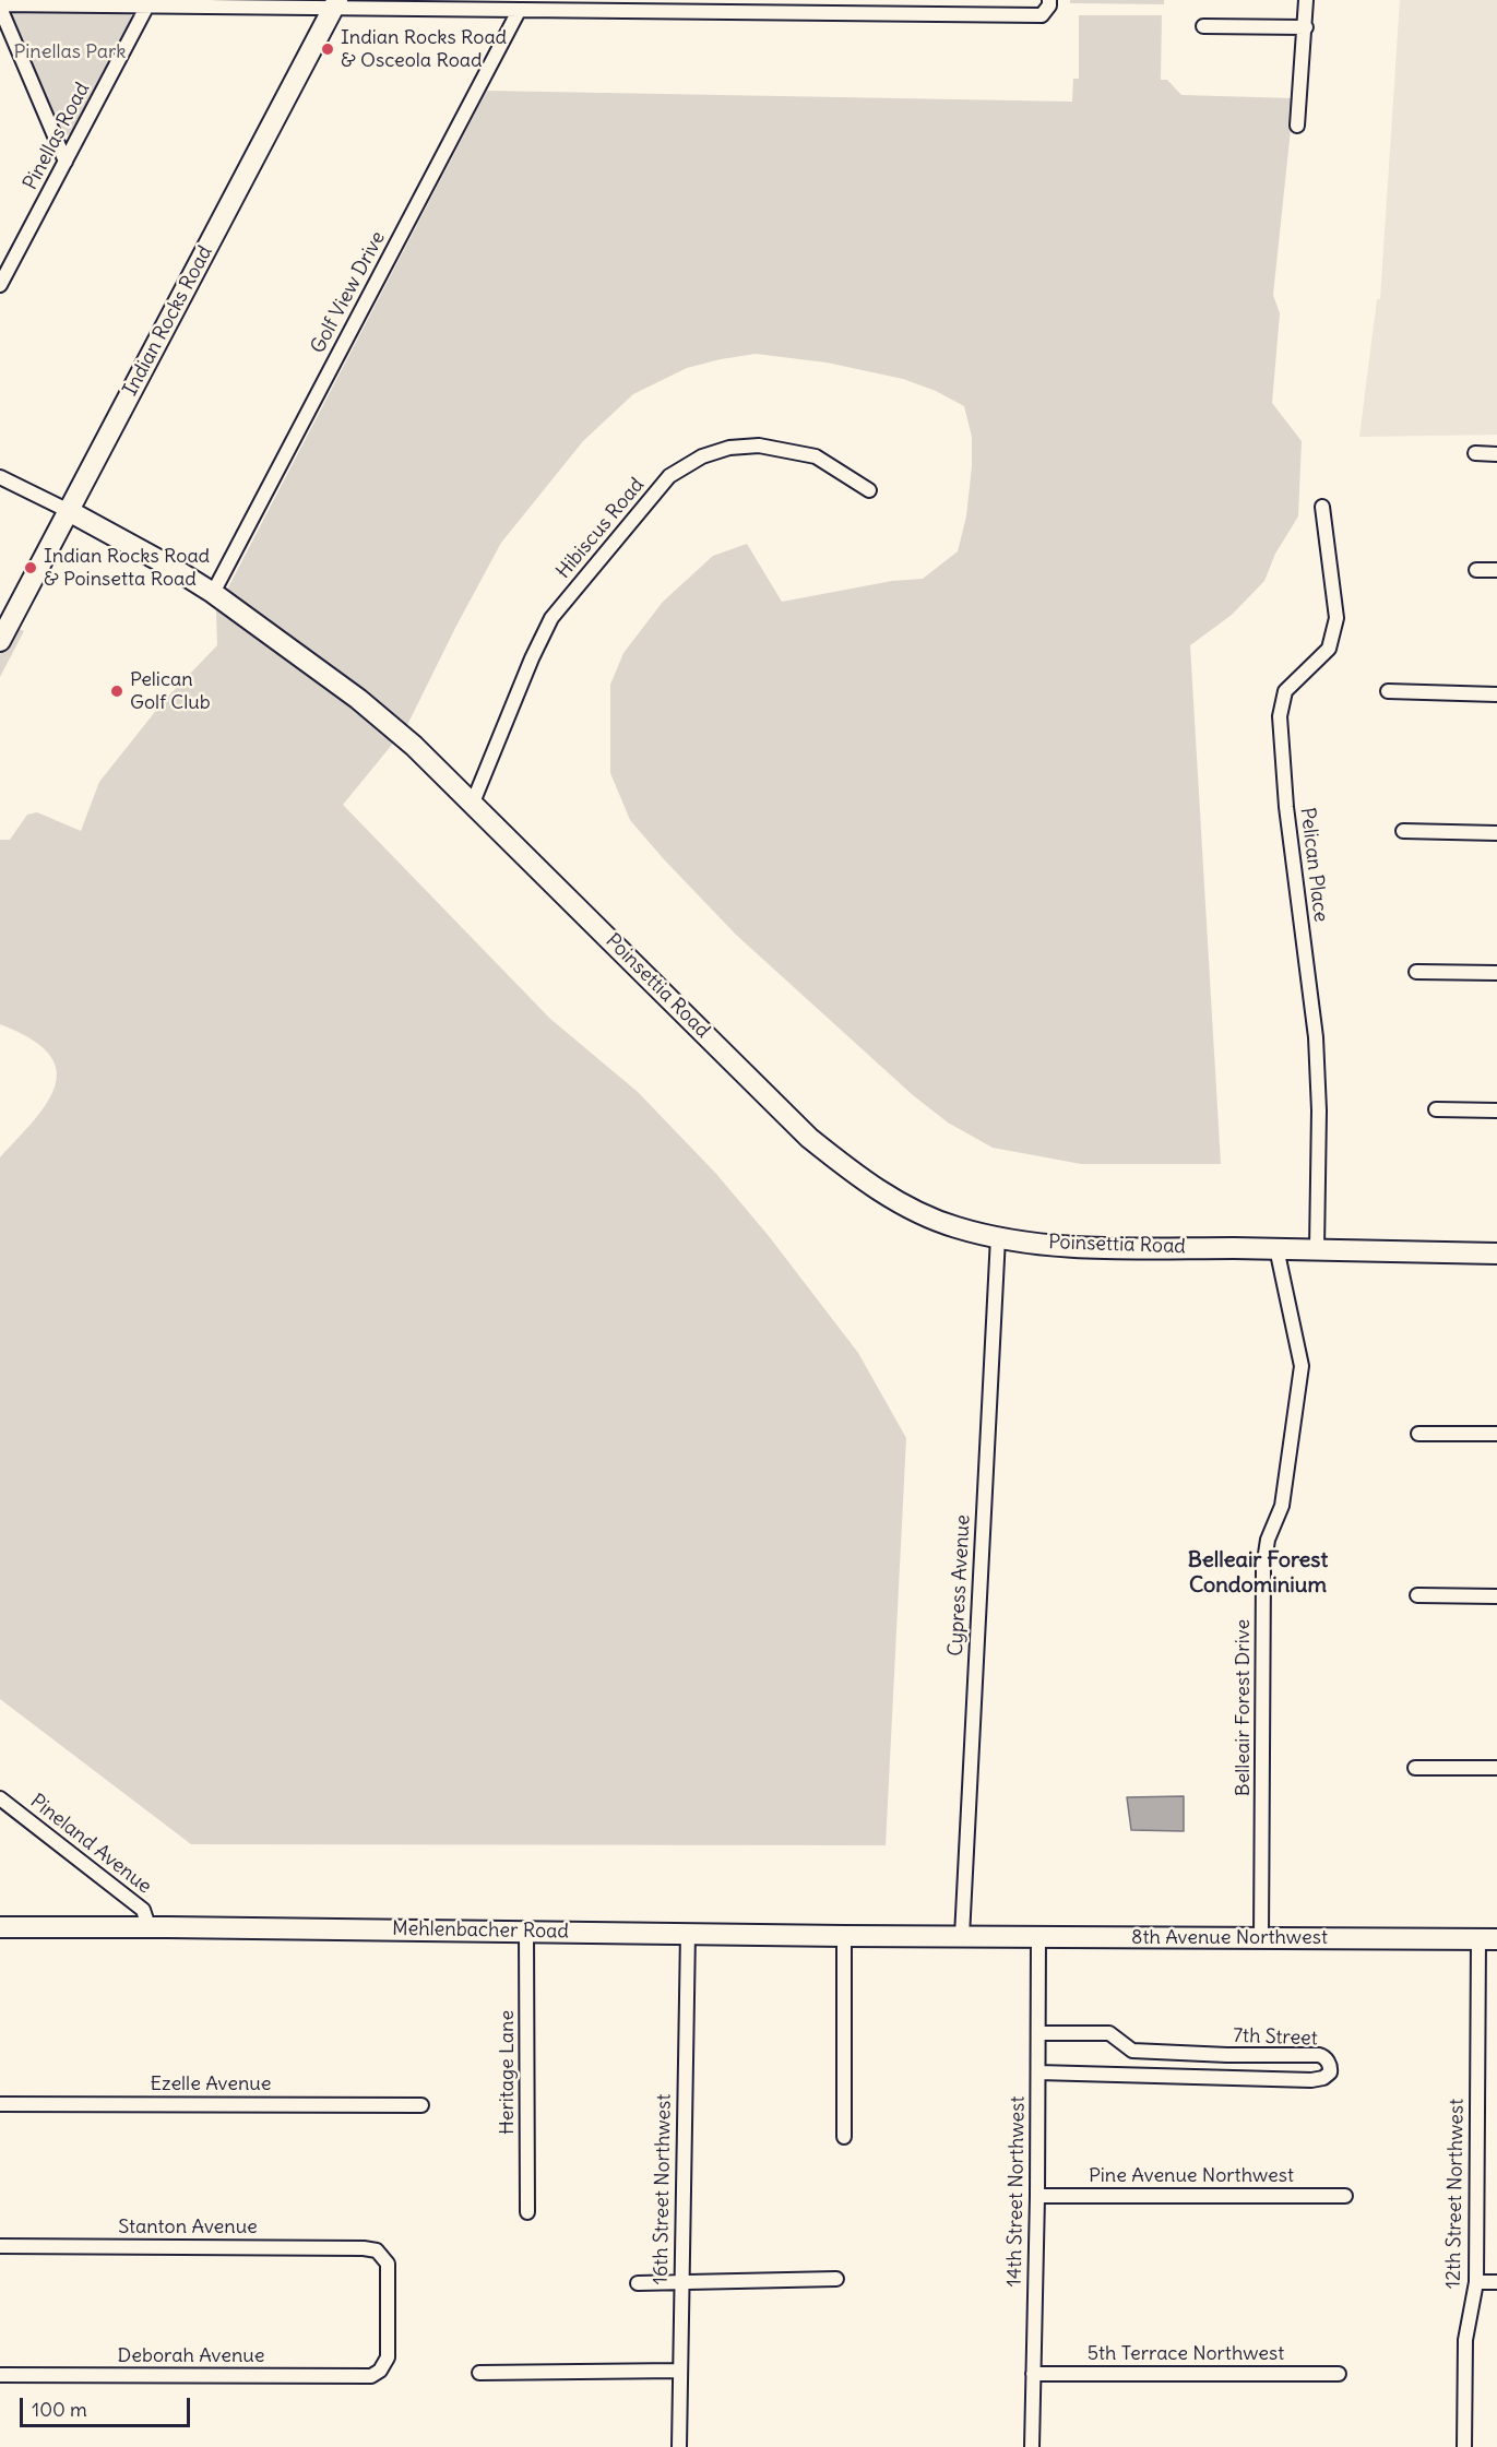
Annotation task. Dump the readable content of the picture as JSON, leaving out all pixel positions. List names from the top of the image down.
{
  "streets": {
    "street": [
      "Pinellas Road",
      "Golf View Drive",
      "Indian Rocks Road",
      "Hibiscus Road",
      "Pelican Place",
      "Poinsettia Road",
      "Cypress Avenue",
      "Belleair Forest Drive",
      "Pineland Avenue",
      "Mehlenbacher Road",
      "8th Avenue Northwest",
      "7th Street",
      "Heritage Lane",
      "Ezelle Avenue",
      "Pine Avenue Northwest",
      "16th Street Northwest",
      "14th Street Northwest",
      "12th Street Northwest",
      "Stanton Avenue",
      "5th Terrace Northwest",
      "Deborah Avenue"
    ]
  },
  "crossings": [
    ["Golf View Drive", "Poinsettia Road"],
    ["Indian Rocks Road", "Poinsettia Road"],
    ["Hibiscus Road", "Poinsettia Road"],
    ["Pelican Place", "Poinsettia Road"],
    ["Poinsettia Road", "Cypress Avenue"],
    ["Poinsettia Road", "Belleair Forest Drive"],
    ["Cypress Avenue", "Mehlenbacher Road"],
    ["Cypress Avenue", "8th Avenue Northwest"],
    ["Belleair Forest Drive", "8th Avenue Northwest"],
    ["Pineland Avenue", "Mehlenbacher Road"],
    ["Mehlenbacher Road", "8th Avenue Northwest"],
    ["Mehlenbacher Road", "Heritage Lane"],
    ["Mehlenbacher Road", "16th Street Northwest"],
    ["8th Avenue Northwest", "14th Street Northwest"],
    ["8th Avenue Northwest", "12th Street Northwest"],
    ["7th Street", "14th Street Northwest"],
    ["Pine Avenue Northwest", "14th Street Northwest"],
    ["14th Street Northwest", "5th Terrace Northwest"],
    ["Stanton Avenue", "Deborah Avenue"]
  ],
  "districts": ["Belleair Forest Condominium"],
  "parks": ["Pinellas Park"],
  "places": ["Indian Rocks Road & Osceola Road", "Indian Rocks Road & Poinsetta Road", "Pelican Golf Club"],
  "scale_bar": "100 m"
}
